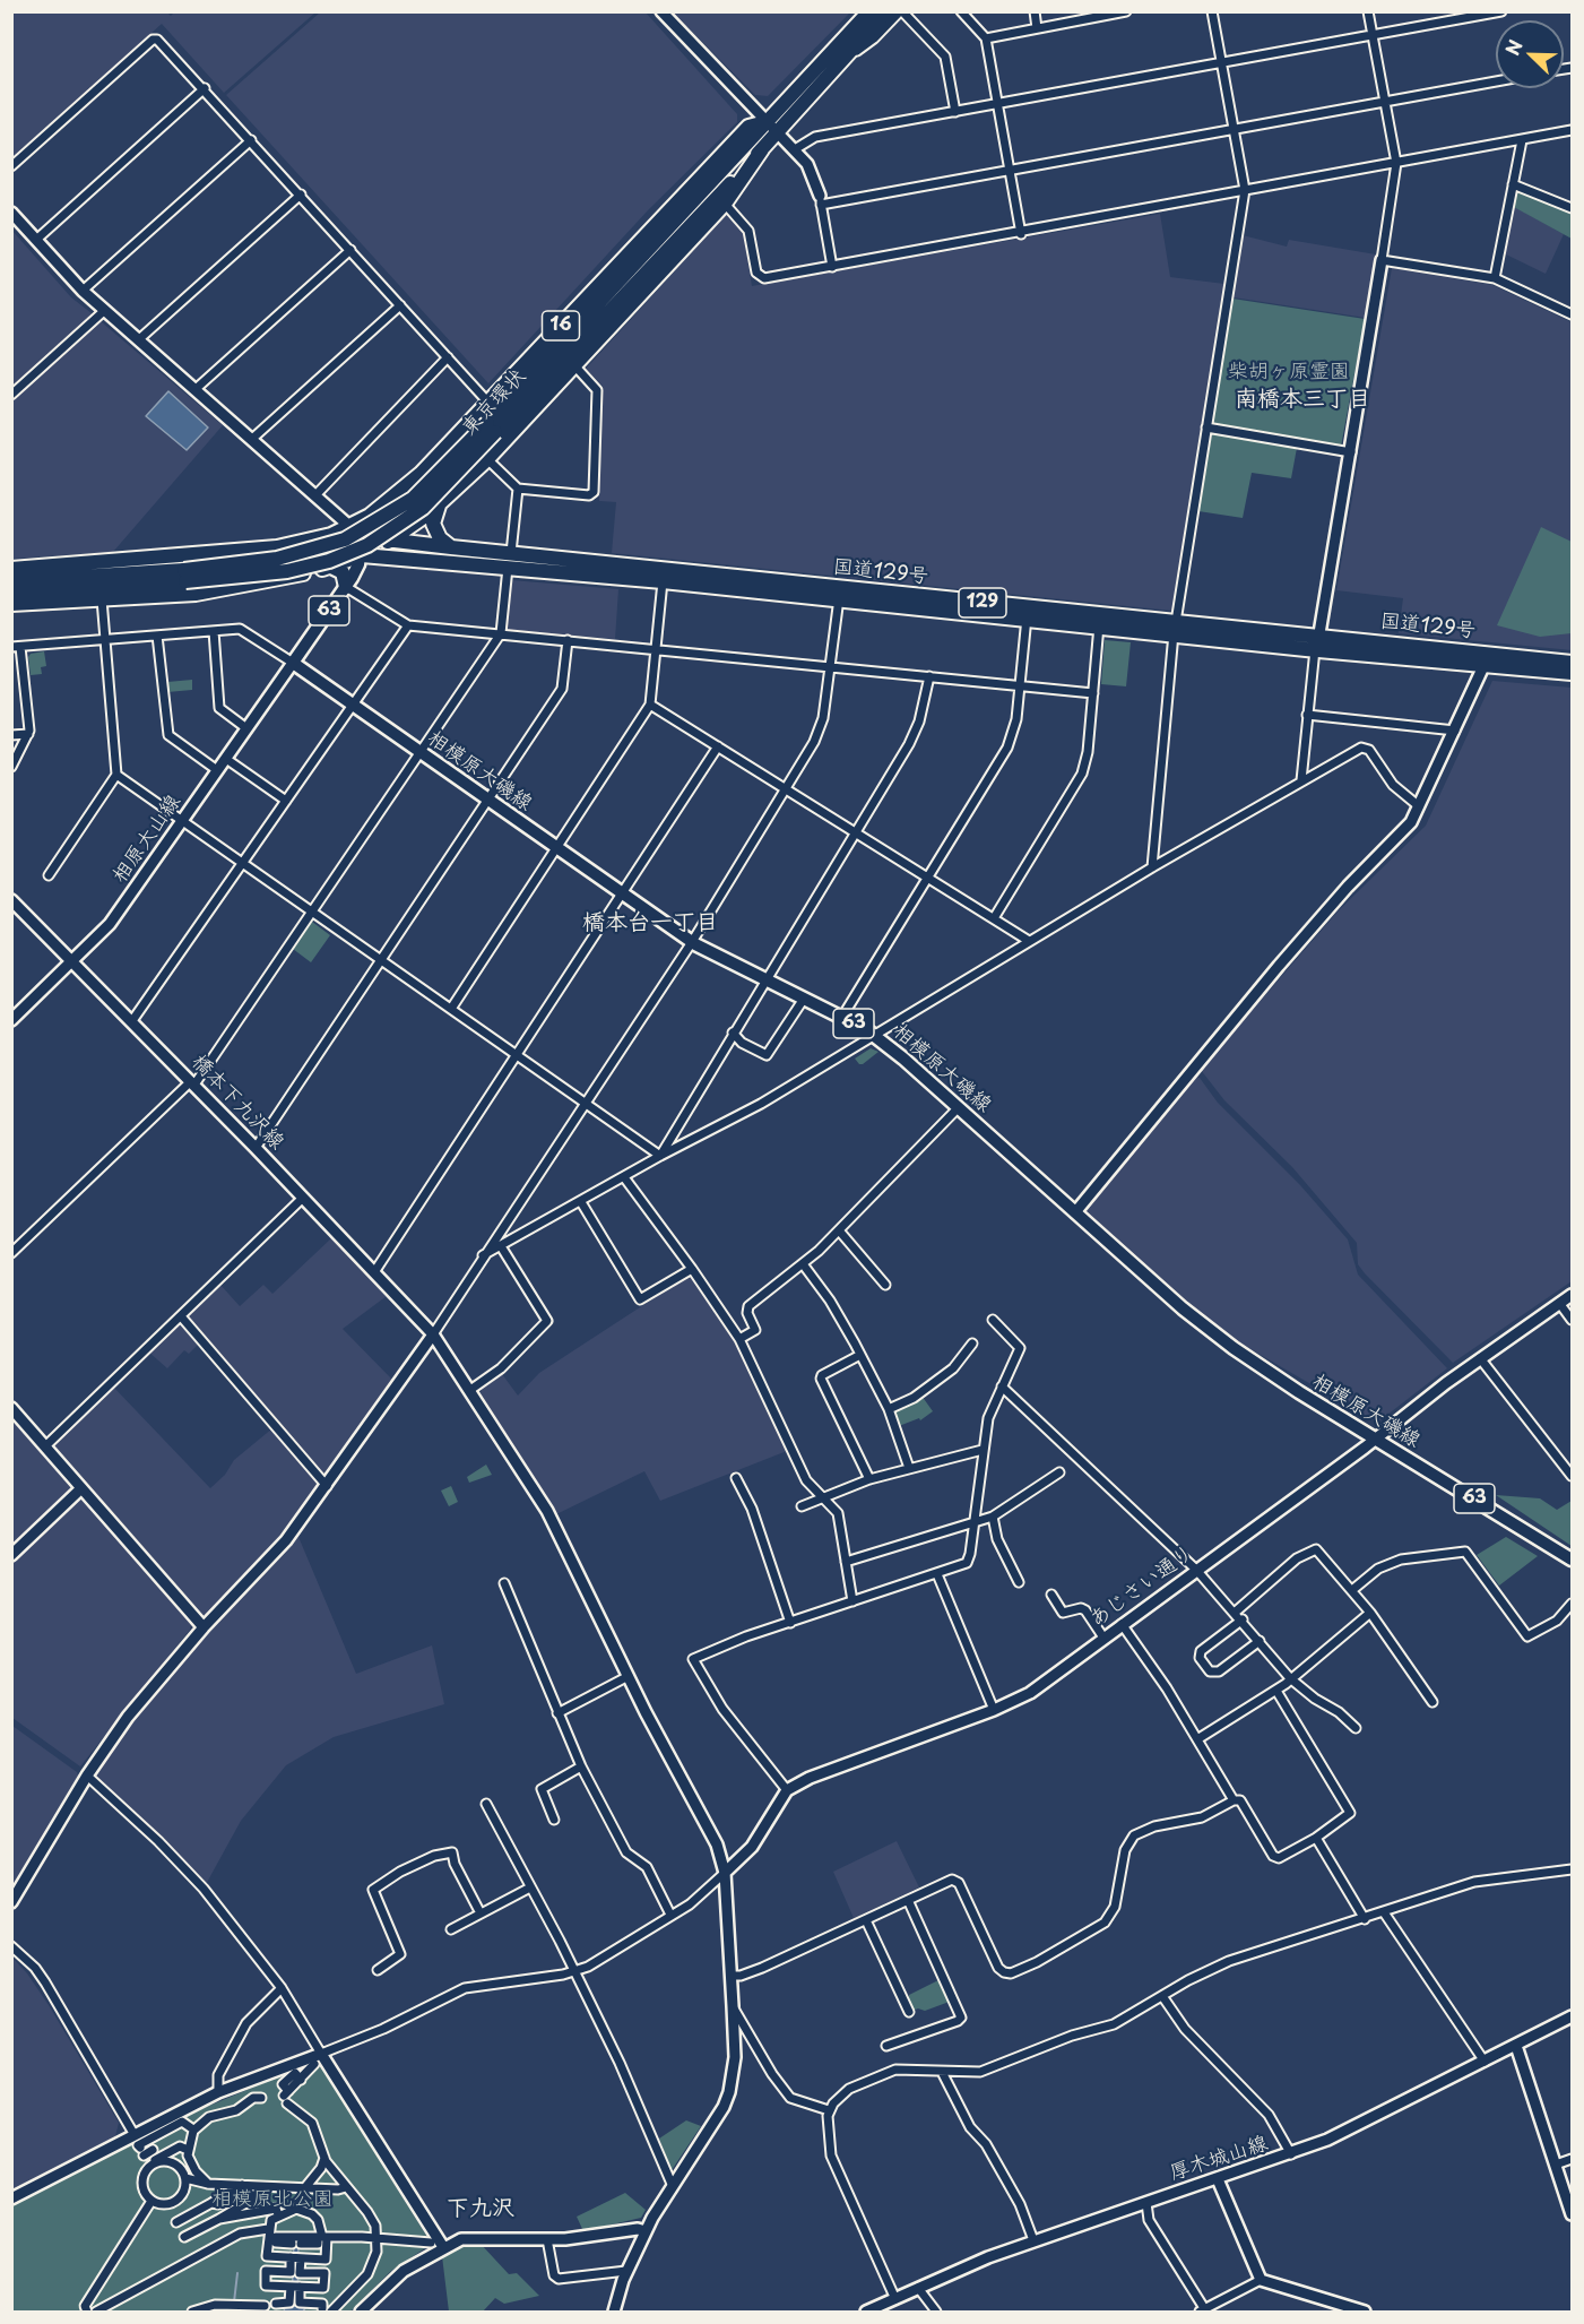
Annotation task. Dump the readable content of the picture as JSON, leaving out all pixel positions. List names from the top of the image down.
{
  "streets": {
    "highway": [
      "16",
      "東京環状",
      "国道129号",
      "129"
    ],
    "main road": ["63", "相模原大磯線"],
    "street": [
      "相原大山線",
      "橋本下九沢線",
      "あじさい通り",
      "厚木城山線"
    ]
  },
  "crossings": [
    ["16", "東京環状"],
    ["16", "国道129号"],
    ["国道129号", "63"],
    ["63", "相模原大磯線"],
    ["63", "相原大山線"],
    ["相模原大磯線", "相原大山線"],
    ["相模原大磯線", "あじさい通り"],
    ["相原大山線", "橋本下九沢線"]
  ],
  "districts": ["南橋本三丁目", "橋本台一丁目", "下九沢"],
  "parks": ["柴胡ヶ原霊園", "相模原北公園"],
  "north": "top left"
}
